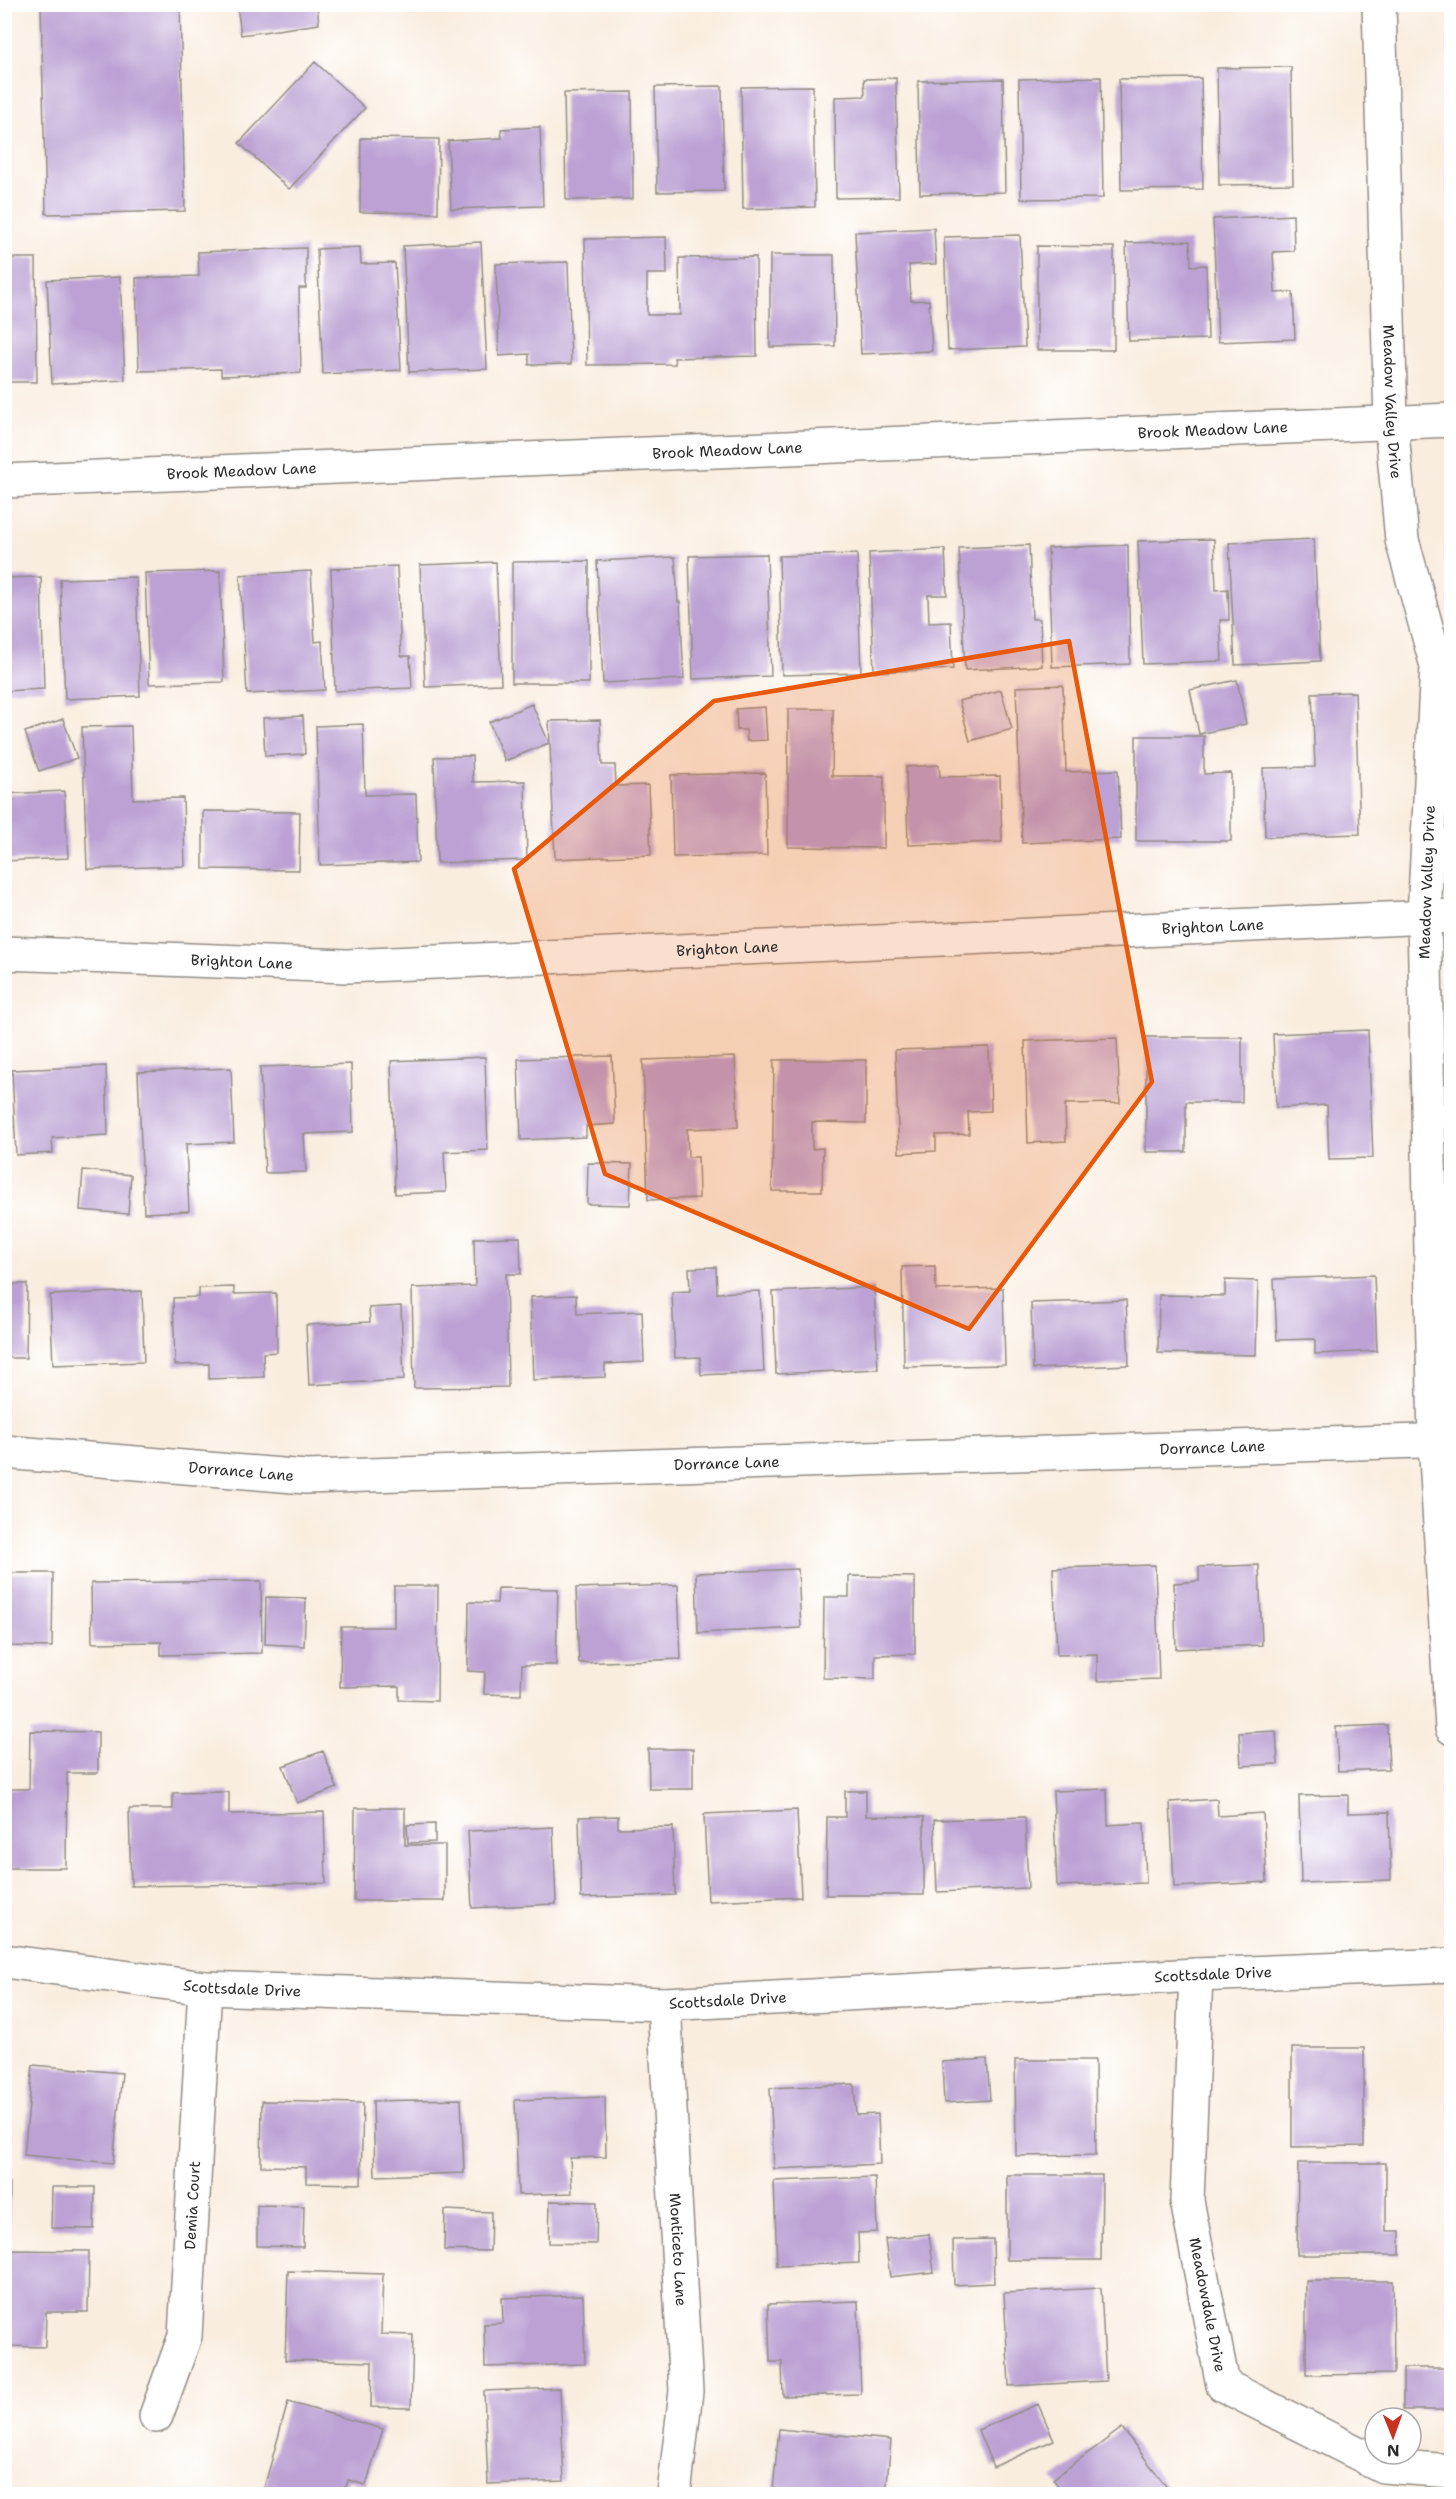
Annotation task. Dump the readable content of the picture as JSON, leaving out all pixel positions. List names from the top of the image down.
{
  "streets": {
    "street": [
      "Meadow Valley Drive",
      "Brook Meadow Lane",
      "Brighton Lane",
      "Dorrance Lane",
      "Scottsdale Drive",
      "Demia Court",
      "Monticeto Lane",
      "Meadowdale Drive"
    ]
  },
  "crossings": [
    ["Meadow Valley Drive", "Brook Meadow Lane"],
    ["Meadow Valley Drive", "Brighton Lane"],
    ["Meadow Valley Drive", "Dorrance Lane"],
    ["Scottsdale Drive", "Demia Court"],
    ["Scottsdale Drive", "Monticeto Lane"],
    ["Scottsdale Drive", "Meadowdale Drive"]
  ],
  "north": "bottom"
}
